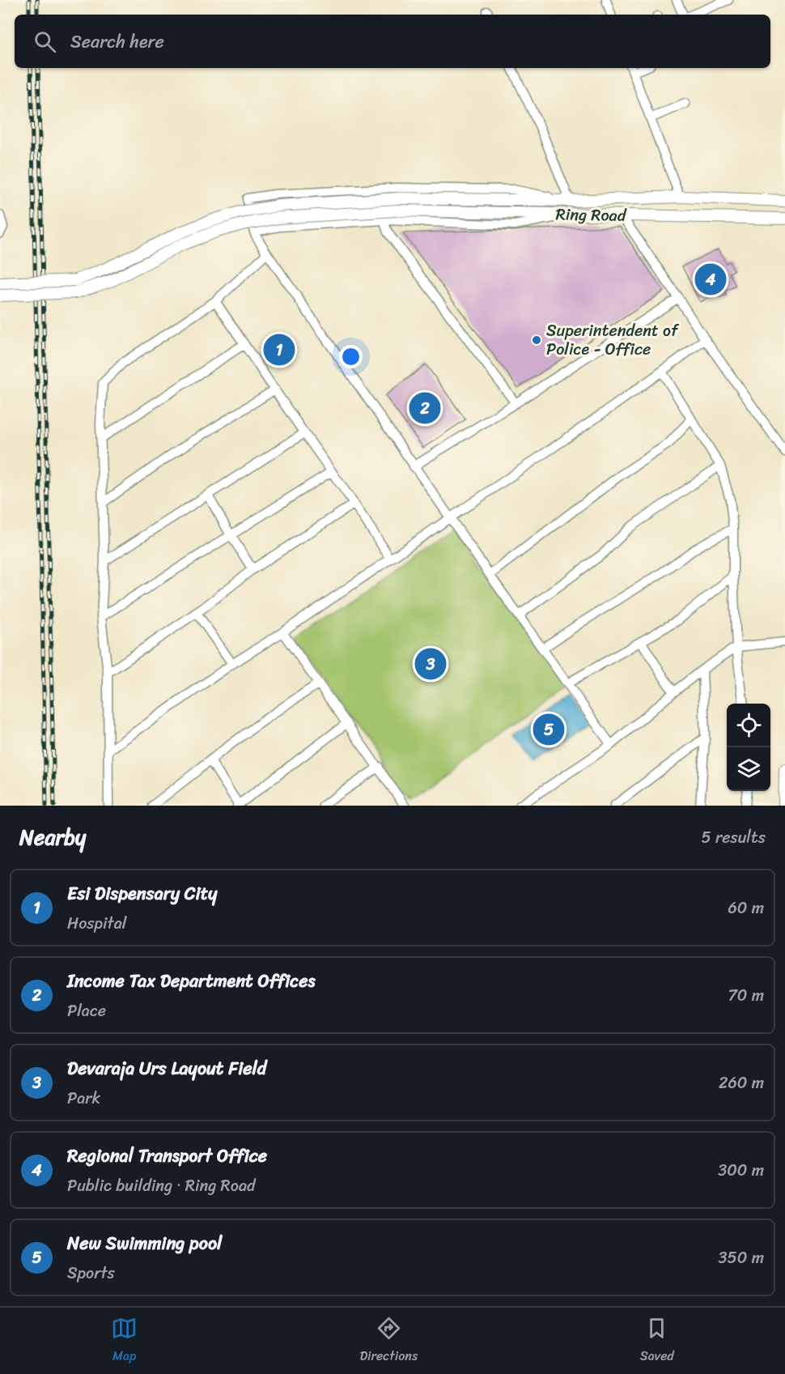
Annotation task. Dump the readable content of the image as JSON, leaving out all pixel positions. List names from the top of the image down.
{
  "streets": {
    "main road": ["Ring Road"]
  },
  "places": ["Superintendent of Police - Office"],
  "page": {
    "search": "Search here",
    "pins": [
      "4",
      "1",
      "2",
      "3",
      "5"
    ],
    "heading": ["Nearby", "5 results"],
    "list": [
      {
        "mark": "1",
        "name": "Esi Dispensary City",
        "note": "Hospital",
        "value": "60 m"
      },
      {
        "mark": "2",
        "name": "Income Tax Department Offices",
        "note": "Place",
        "value": "70 m"
      },
      {
        "mark": "3",
        "name": "Devaraja Urs Layout Field",
        "note": "Park",
        "value": "260 m"
      },
      {
        "mark": "4",
        "name": "Regional Transport Office",
        "note": "Public building · Ring Road",
        "value": "300 m"
      },
      {
        "mark": "5",
        "name": "New Swimming pool",
        "note": "Sports",
        "value": "350 m"
      }
    ],
    "nav": ["Map", "Directions", "Saved"]
  }
}
